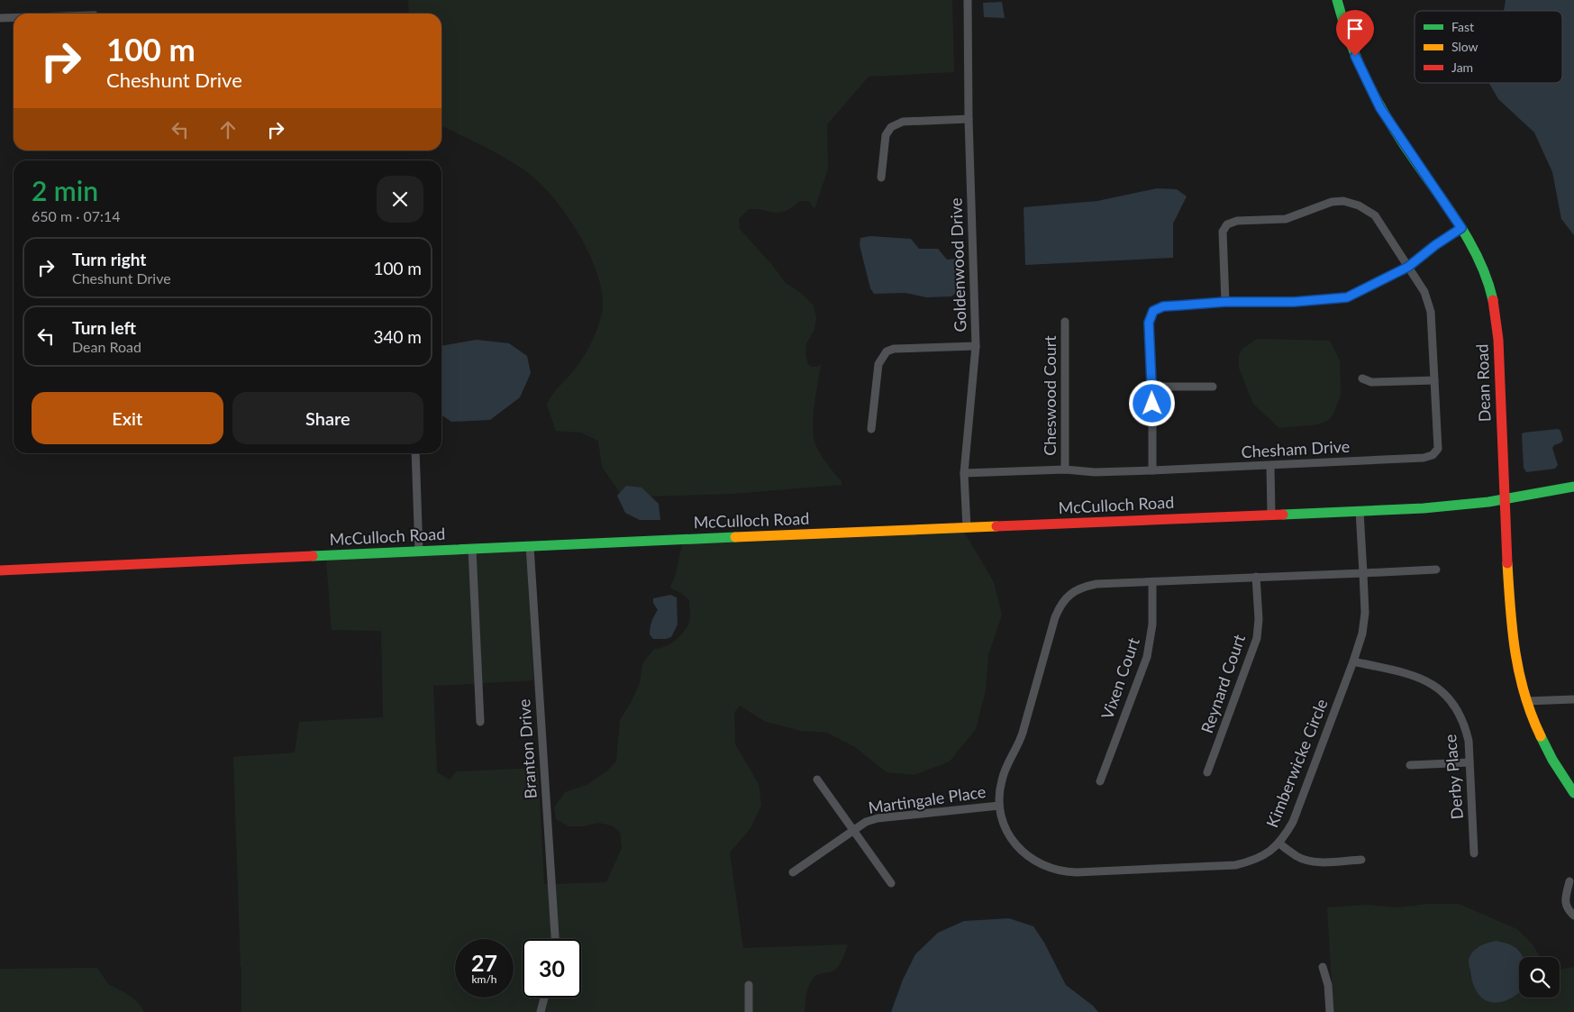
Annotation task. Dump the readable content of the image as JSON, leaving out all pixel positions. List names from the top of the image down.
{
  "streets": {
    "street": [
      "Goldenwood Drive",
      "Dean Road",
      "Cheswood Court",
      "Chesham Drive",
      "McCulloch Road",
      "Vixen Court",
      "Reynard Court",
      "Branton Drive",
      "Kimberwicke Circle",
      "Derby Place",
      "Martingale Place"
    ]
  },
  "crossings": [
    ["Goldenwood Drive", "Chesham Drive"],
    ["Goldenwood Drive", "McCulloch Road"],
    ["Dean Road", "McCulloch Road"],
    ["Cheswood Court", "Chesham Drive"],
    ["McCulloch Road", "Branton Drive"],
    ["Vixen Court", "Kimberwicke Circle"],
    ["Reynard Court", "Kimberwicke Circle"],
    ["Kimberwicke Circle", "Derby Place"],
    ["Kimberwicke Circle", "Martingale Place"]
  ],
  "legend": ["Fast", "Slow", "Jam"],
  "page": {
    "turn": ["100 m", "Cheshunt Drive"],
    "heading": ["2 min", "650 m · 07:14"],
    "list": [
      {
        "name": "Turn right",
        "note": "Cheshunt Drive",
        "value": "100 m"
      },
      {
        "name": "Turn left",
        "note": "Dean Road",
        "value": "340 m"
      }
    ],
    "buttons": ["Exit", "Share"],
    "speed": "27 km/h",
    "limit": "30"
  }
}
